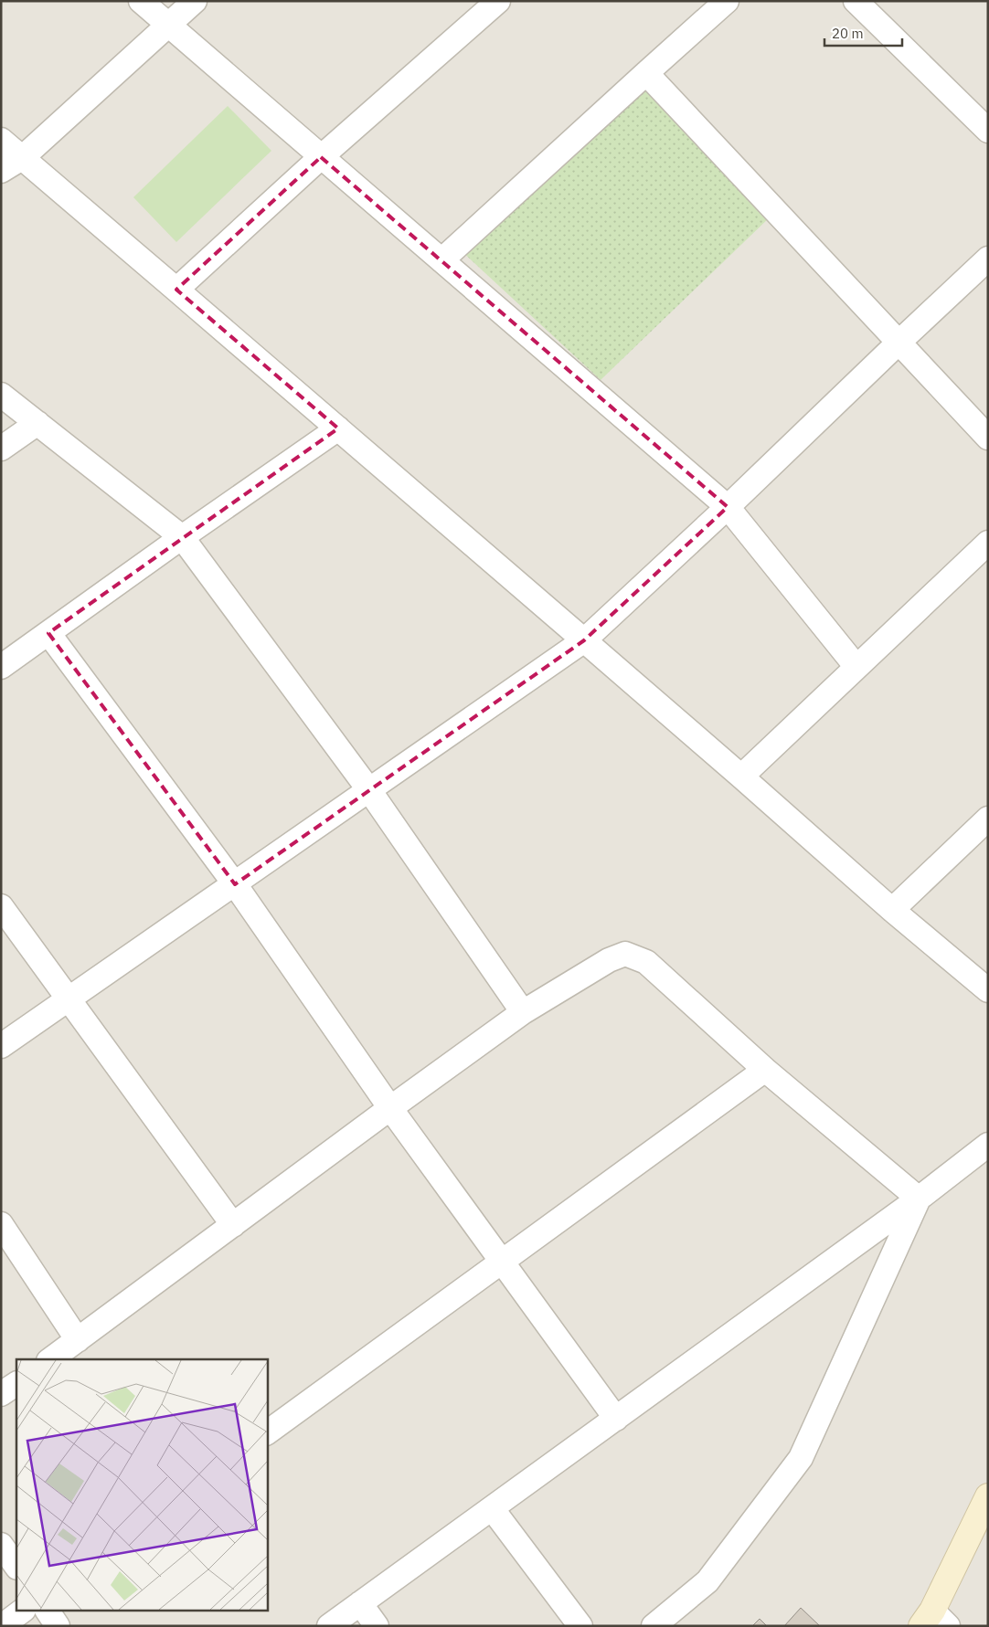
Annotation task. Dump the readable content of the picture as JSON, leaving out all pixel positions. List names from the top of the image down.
{
  "scale_bar": "20 m"
}
